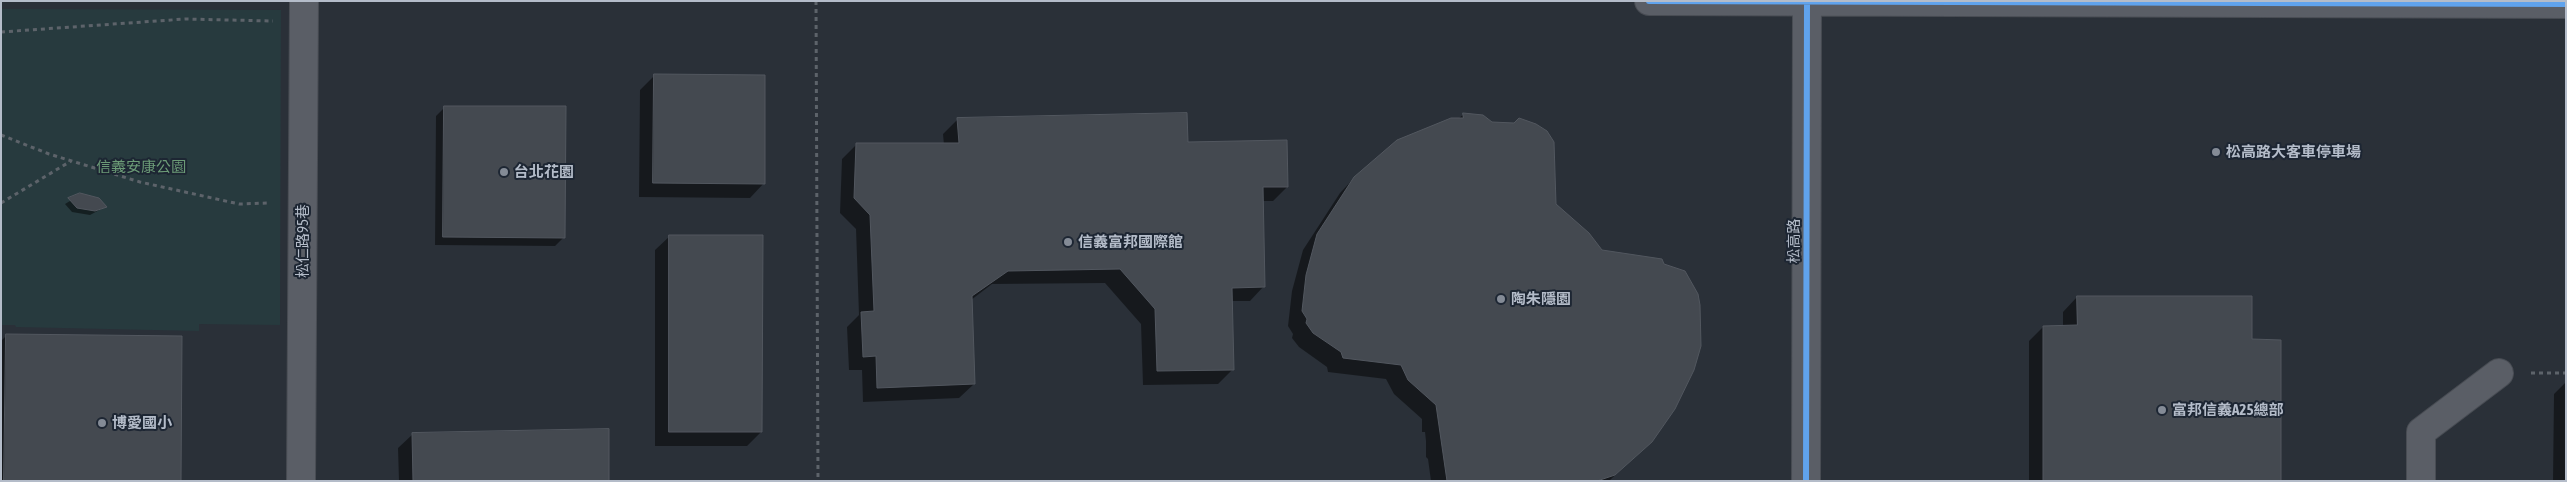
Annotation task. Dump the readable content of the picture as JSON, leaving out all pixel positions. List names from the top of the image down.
{
  "streets": {
    "street": ["松仁路95巷", "松高路"]
  },
  "parks": ["信義安康公園"],
  "places": [
    "松高路大客車停車場",
    "台北花園",
    "信義富邦國際館",
    "陶朱隱園",
    "富邦信義A25總部",
    "博愛國小"
  ]
}
